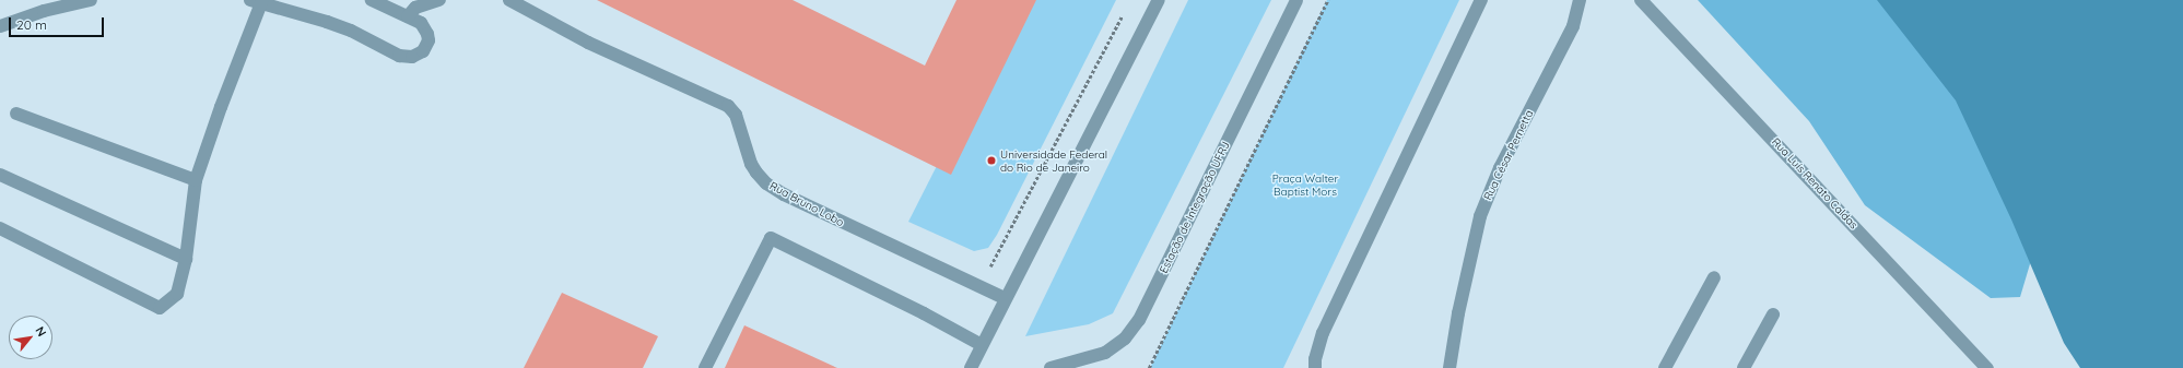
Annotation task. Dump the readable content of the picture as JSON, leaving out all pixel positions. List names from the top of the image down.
{
  "streets": {
    "street": [
      "Rua César Pernetta",
      "Rua Luís Renato Caldas",
      "Rua Bruno Lobo",
      "Estação de Integração UFRJ"
    ]
  },
  "parks": ["Praça Walter Baptist Mors"],
  "places": ["Universidade Federal do Rio de Janeiro"],
  "scale_bar": "20 m",
  "north": "top right"
}
